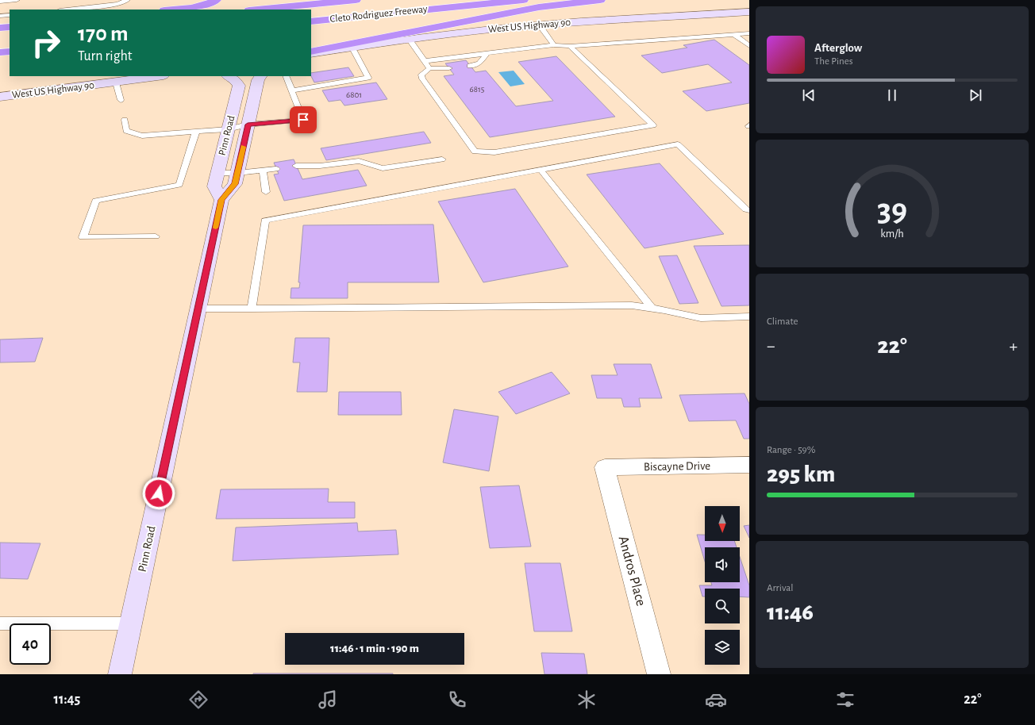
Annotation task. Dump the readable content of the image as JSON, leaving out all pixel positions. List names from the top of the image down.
{
  "streets": {
    "highway": ["Cleto Rodriguez Freeway"],
    "street": [
      "West US Highway 90",
      "Pinn Road",
      "Biscayne Drive",
      "Andros Place"
    ]
  },
  "crossings": [
    ["Biscayne Drive", "Andros Place"]
  ],
  "house_numbers": ["6815", "6801"],
  "north": "bottom",
  "page": {
    "turn": ["170 m", "Turn right"],
    "song": ["Afterglow", "The Pines"],
    "tile": [
      "Climate",
      ["Range · 59%", "295 km"],
      ["Arrival", "11:46"]
    ],
    "heat": ["−", "22°", "+"],
    "limit": "40",
    "trip": "11:46 · 1 min · 190 m",
    "tabs": ["11:45", "22°"],
    "gauge": ["39", "km/h"]
  }
}
